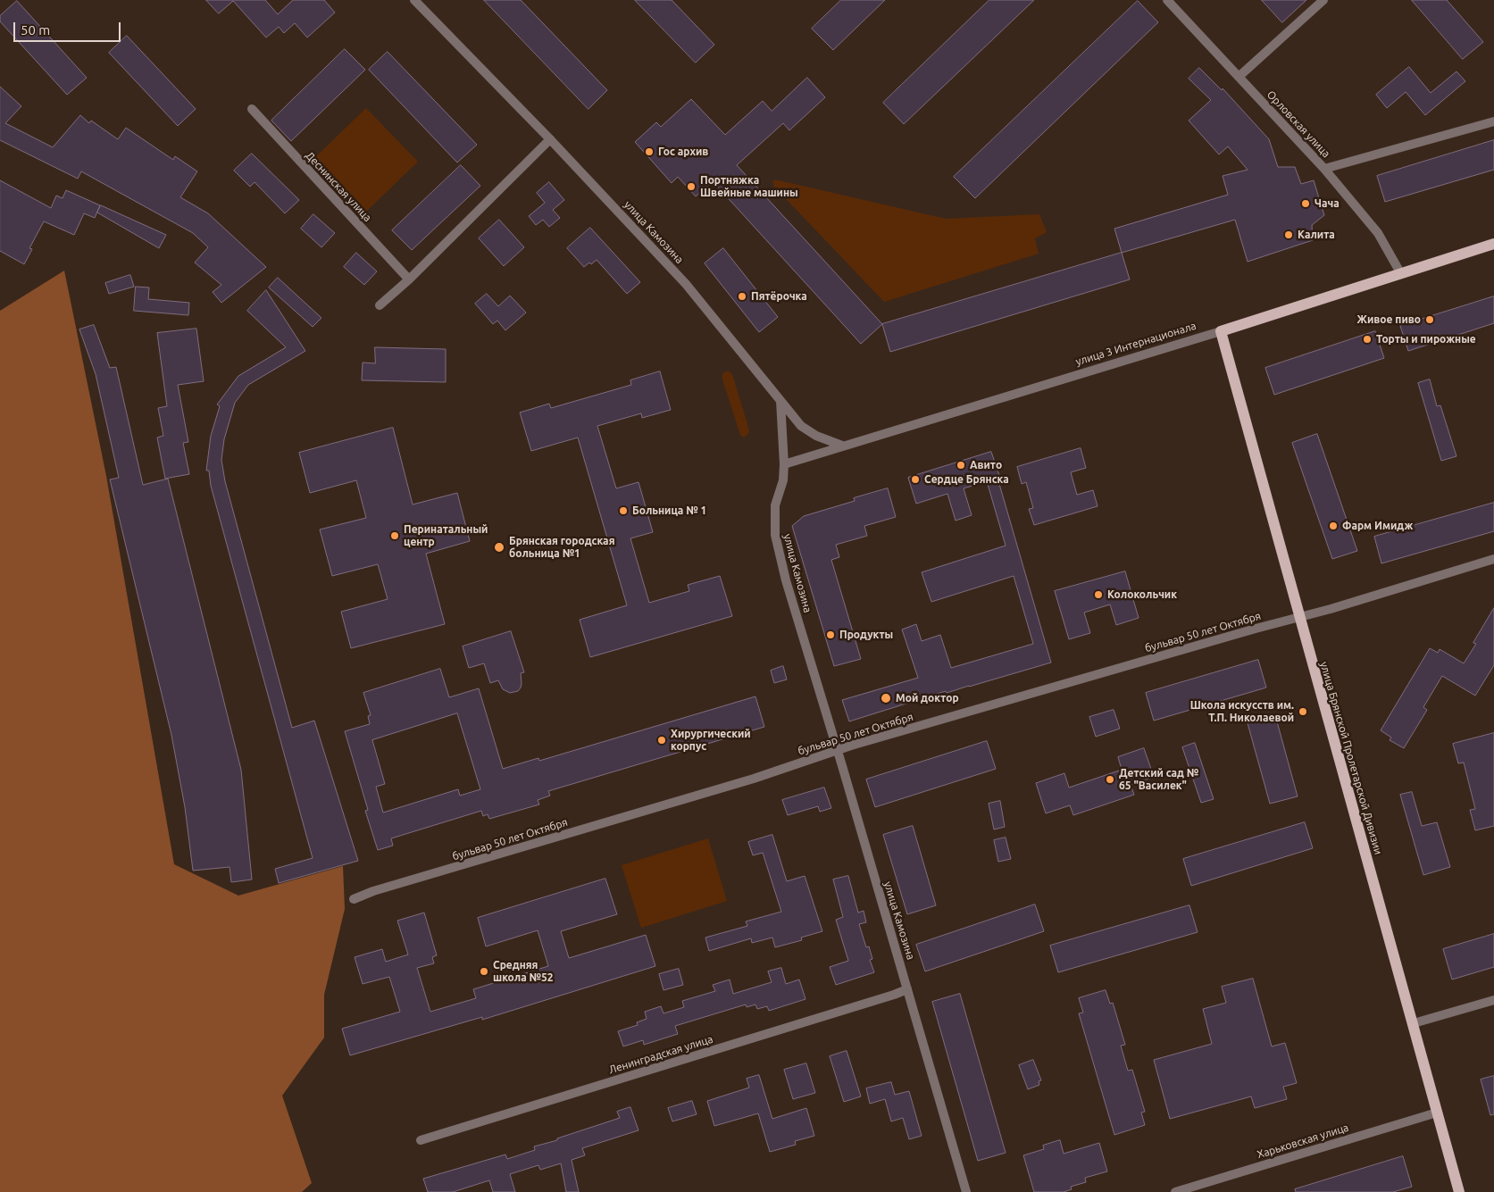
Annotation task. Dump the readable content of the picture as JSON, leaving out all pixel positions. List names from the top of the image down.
{
  "streets": {
    "main road": ["улица 3 Интернационала", "улица Брянской Пролетарской Дивизии"],
    "street": [
      "Орловская улица",
      "Деснинская улица",
      "улица Камозина",
      "бульвар 50 лет Октября",
      "Ленинградская улица",
      "Харьковская улица"
    ]
  },
  "crossings": [
    ["Орловская улица", "улица 3 Интернационала"],
    ["улица Камозина", "улица 3 Интернационала"],
    ["улица Камозина", "бульвар 50 лет Октября"],
    ["улица Камозина", "Ленинградская улица"],
    ["улица 3 Интернационала", "улица Брянской Пролетарской Дивизии"],
    ["бульвар 50 лет Октября", "улица Брянской Пролетарской Дивизии"],
    ["улица Брянской Пролетарской Дивизии", "Харьковская улица"]
  ],
  "places": [
    "Гос архив",
    "Портняжка Швейные машины",
    "Чача",
    "Калита",
    "Пятёрочка",
    "Живое пиво",
    "Торты и пирожные",
    "Авито",
    "Сердце Брянска",
    "Больница № 1",
    "Фарм Имидж",
    "Перинатальный центр",
    "Брянская городская больница №1",
    "Колокольчик",
    "Продукты",
    "Мой доктор",
    "Школа искусств им. Т.П. Николаевой",
    "Хирургический корпус",
    "Детский сад № 65 \"Василек\"",
    "Средняя школа №52"
  ],
  "scale_bar": "50 m"
}
